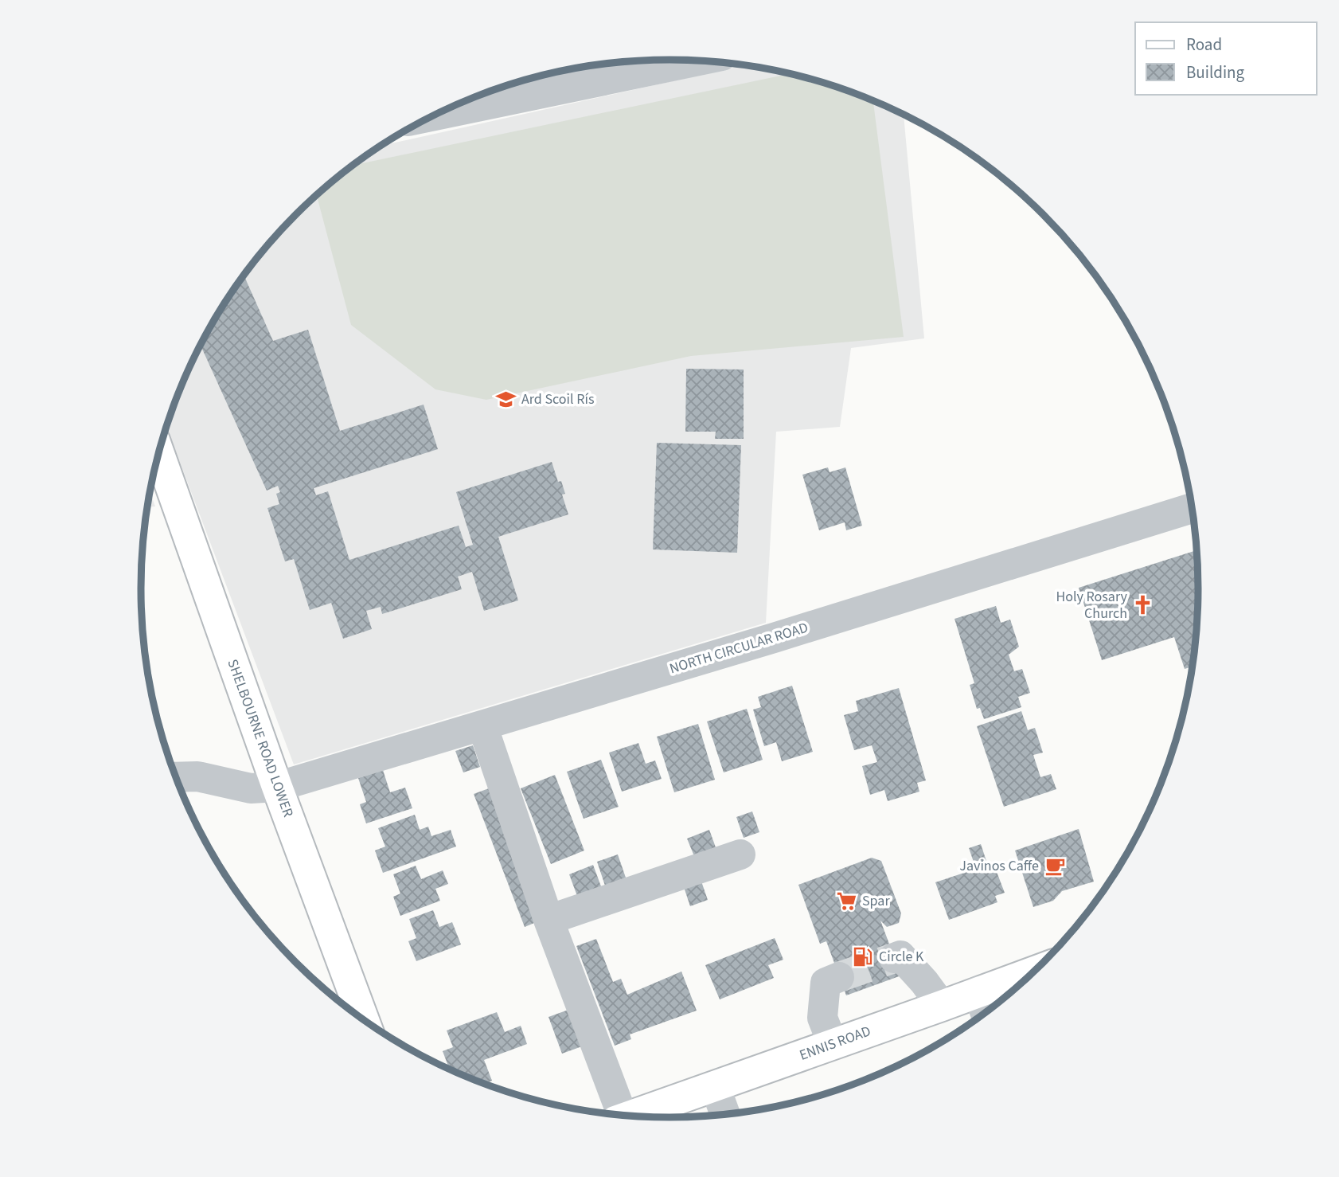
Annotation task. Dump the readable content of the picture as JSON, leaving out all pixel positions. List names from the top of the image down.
{
  "streets": {
    "main road": ["SHELBOURNE ROAD LOWER", "ENNIS ROAD"],
    "street": ["NORTH CIRCULAR ROAD"]
  },
  "crossings": [
    ["NORTH CIRCULAR ROAD", "SHELBOURNE ROAD LOWER"]
  ],
  "places": {
    "school or university": ["Ard Scoil Rís"],
    "church": ["Holy Rosary Church"],
    "cafe": ["Javinos Caffe"],
    "supermarket": ["Spar"],
    "fuel station": ["Circle K"]
  },
  "legend": ["Road", "Building"]
}
